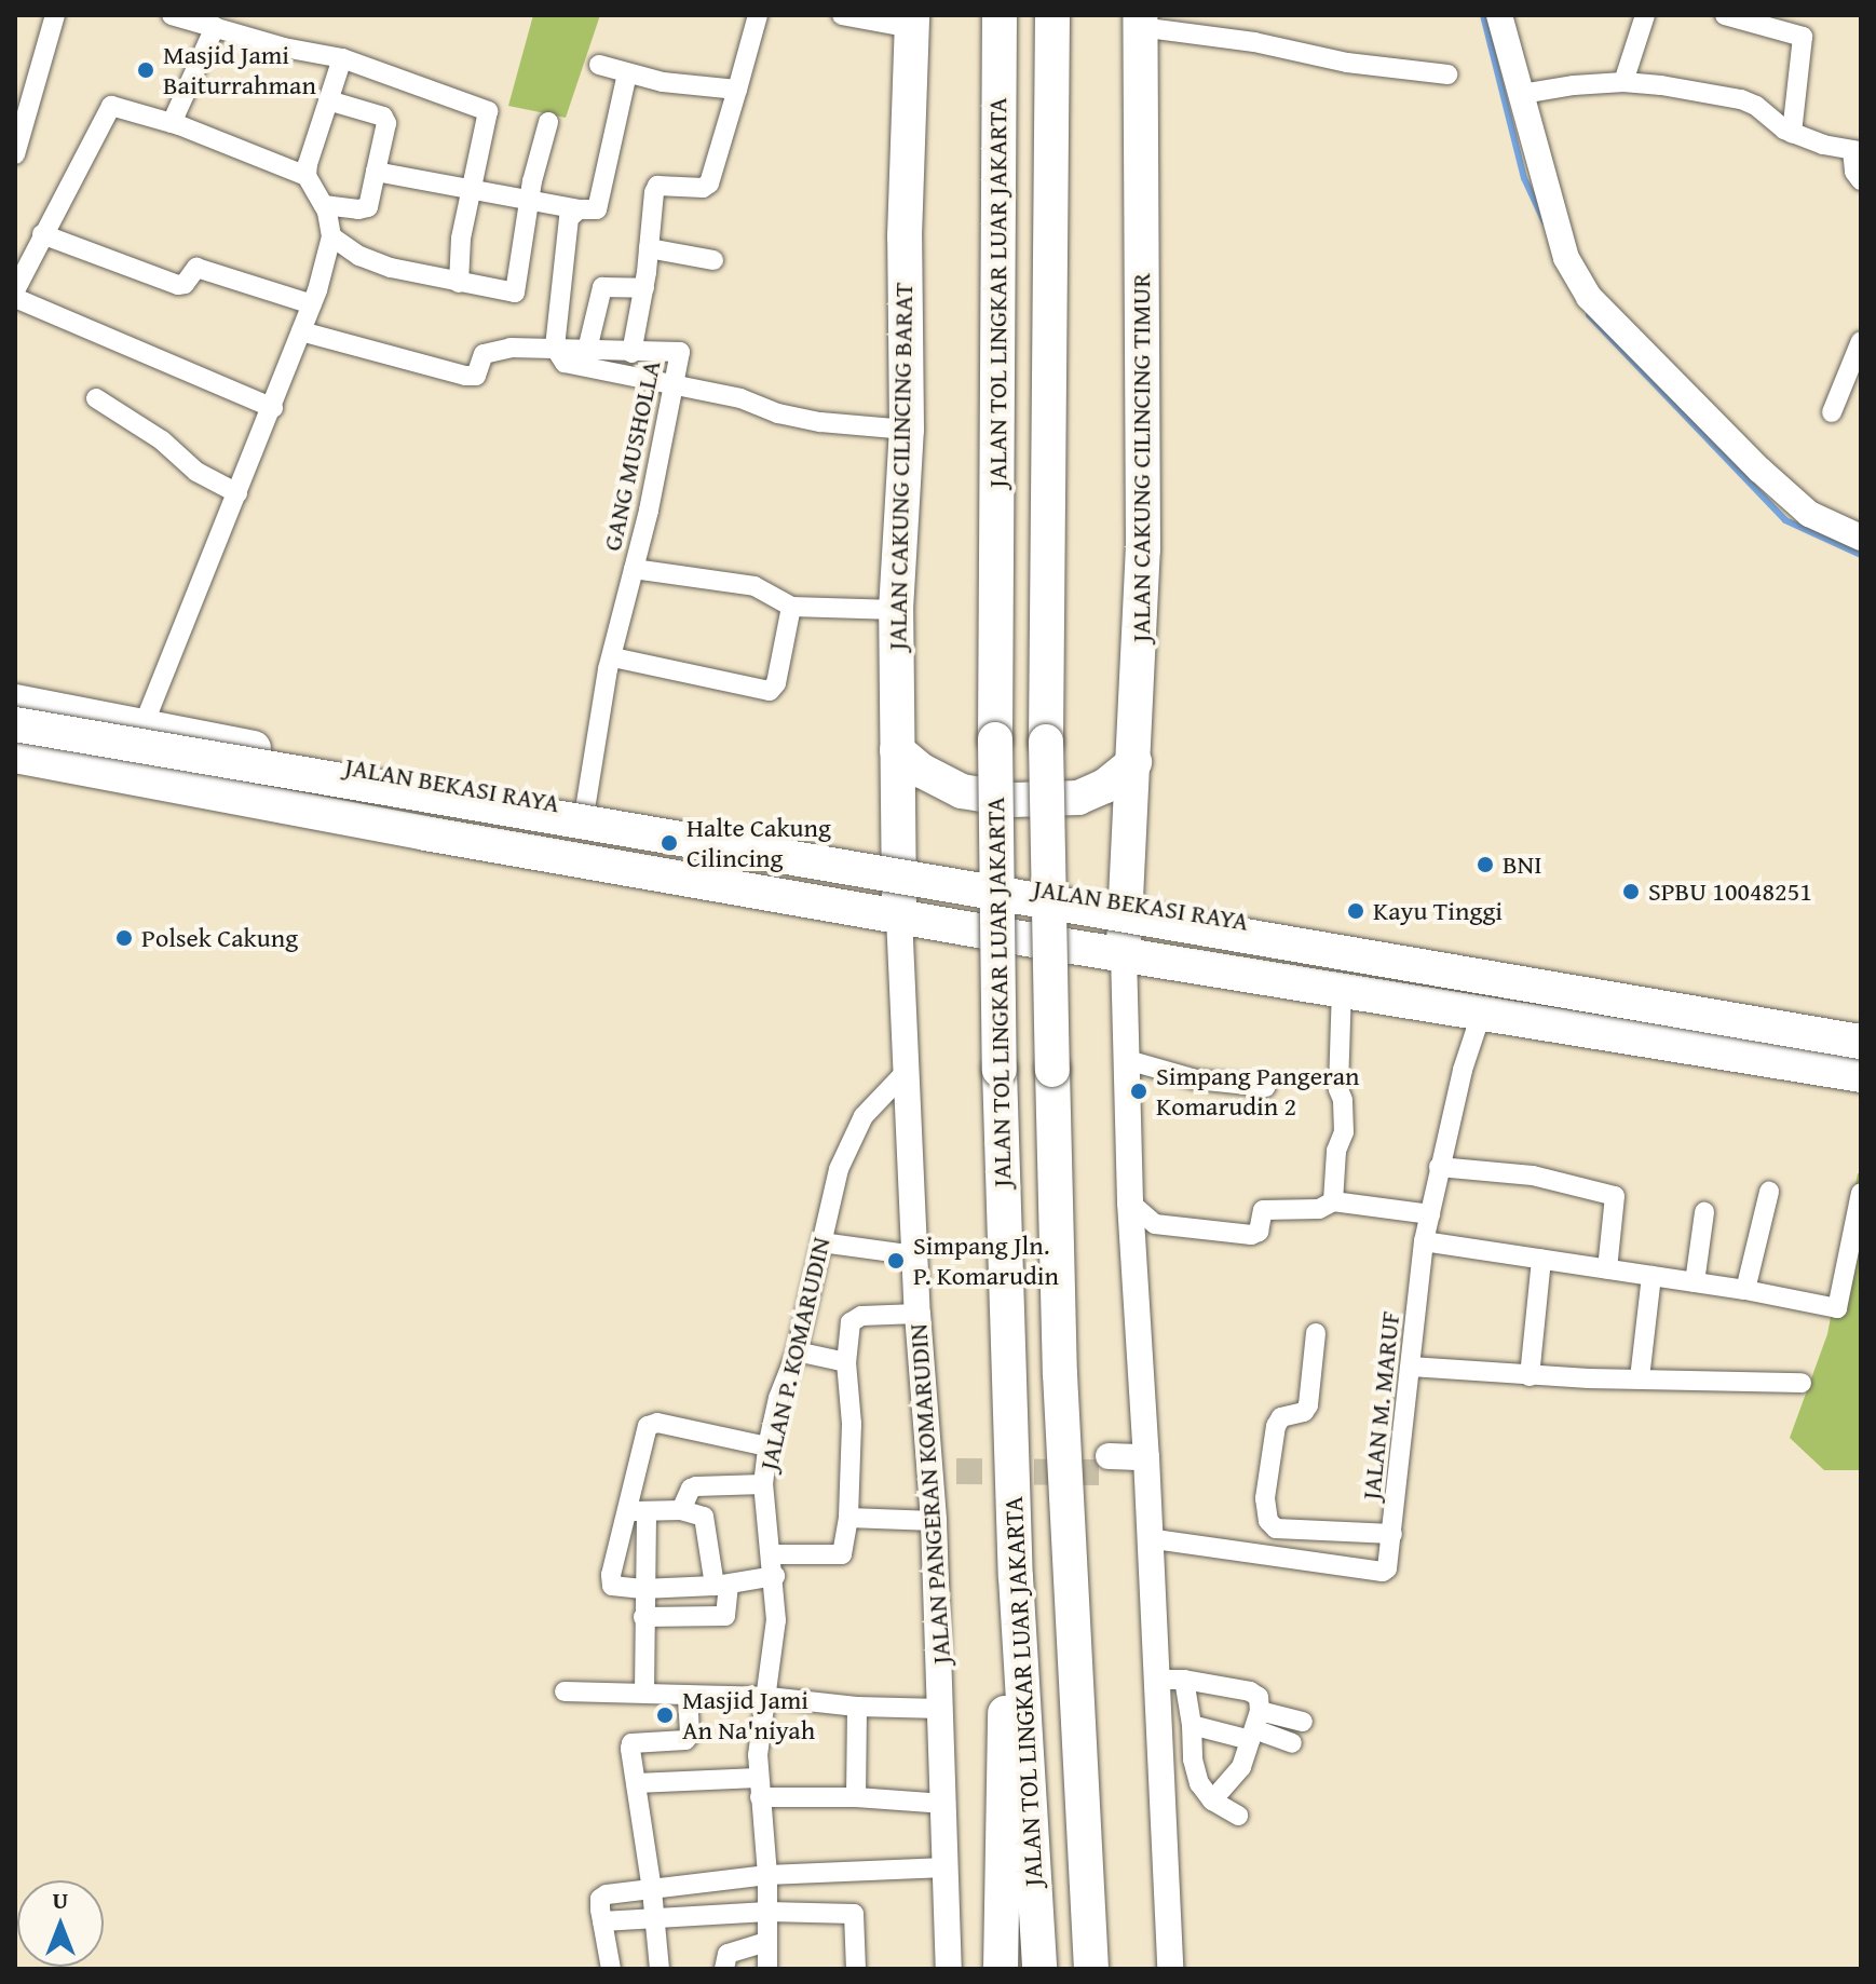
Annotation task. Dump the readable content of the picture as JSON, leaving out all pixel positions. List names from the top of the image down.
{
  "streets": {
    "highway": [
      "JALAN TOL LINGKAR LUAR JAKARTA",
      "JALAN CAKUNG CILINCING TIMUR",
      "JALAN CAKUNG CILINCING BARAT",
      "JALAN BEKASI RAYA"
    ],
    "street": [
      "GANG MUSHOLLA",
      "JALAN P. KOMARUDIN",
      "JALAN M. MARUF",
      "JALAN PANGERAN KOMARUDIN"
    ]
  },
  "crossings": [
    ["GANG MUSHOLLA", "JALAN CAKUNG CILINCING BARAT"],
    ["GANG MUSHOLLA", "JALAN BEKASI RAYA"],
    ["JALAN CAKUNG CILINCING TIMUR", "JALAN BEKASI RAYA"],
    ["JALAN CAKUNG CILINCING BARAT", "JALAN BEKASI RAYA"],
    ["JALAN CAKUNG CILINCING BARAT", "JALAN PANGERAN KOMARUDIN"],
    ["JALAN BEKASI RAYA", "JALAN M. MARUF"],
    ["JALAN BEKASI RAYA", "JALAN PANGERAN KOMARUDIN"],
    ["JALAN P. KOMARUDIN", "JALAN PANGERAN KOMARUDIN"]
  ],
  "places": [
    "Masjid Jami Baiturrahman",
    "Halte Cakung Cilincing",
    "BNI",
    "SPBU 10048251",
    "Kayu Tinggi",
    "Polsek Cakung",
    "Simpang Pangeran Komarudin 2",
    "Simpang Jln. P. Komarudin",
    "Masjid Jami An Na'niyah"
  ],
  "north": "top"
}
